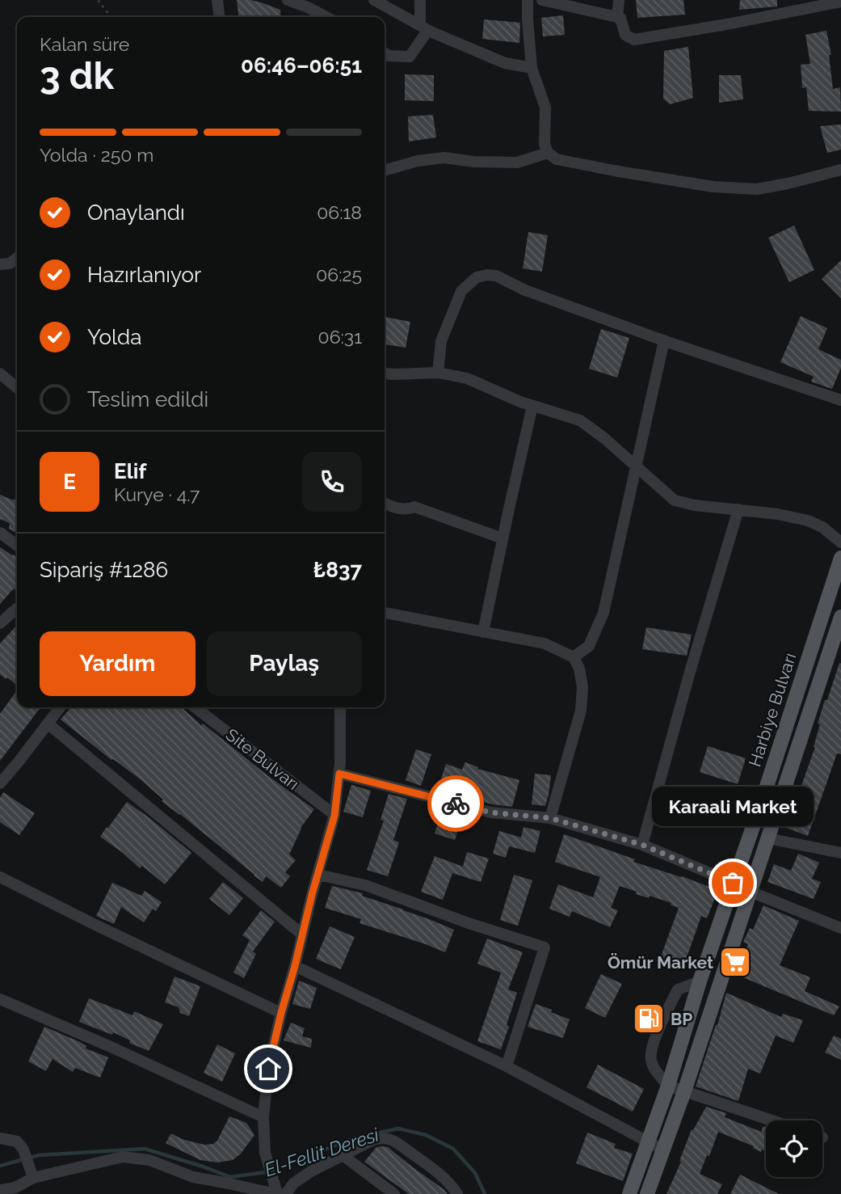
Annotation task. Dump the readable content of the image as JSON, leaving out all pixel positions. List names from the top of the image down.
{
  "streets": {
    "main road": ["Harbiye Bulvarı"],
    "street": ["Site Bulvarı"]
  },
  "water": ["El-Fellit Deresi"],
  "places": {
    "other": ["Karaali Market"],
    "supermarket": ["Ömür Market"],
    "fuel station": ["BP"]
  },
  "page": {
    "heading": ["3 dk", "Kalan süre", "06:46–06:51"],
    "panel": [
      "Elif",
      "Kurye · 4.7",
      "Sipariş #1286",
      "₺837"
    ],
    "bar": "Yolda · 250 m",
    "list": [
      ["Onaylandı", "06:18"],
      ["Hazırlanıyor", "06:25"],
      ["Yolda", "06:31"],
      "Teslim edildi"
    ],
    "round": "E",
    "buttons": ["Yardım", "Paylaş"],
    "bubble": "Karaali Market"
  }
}
